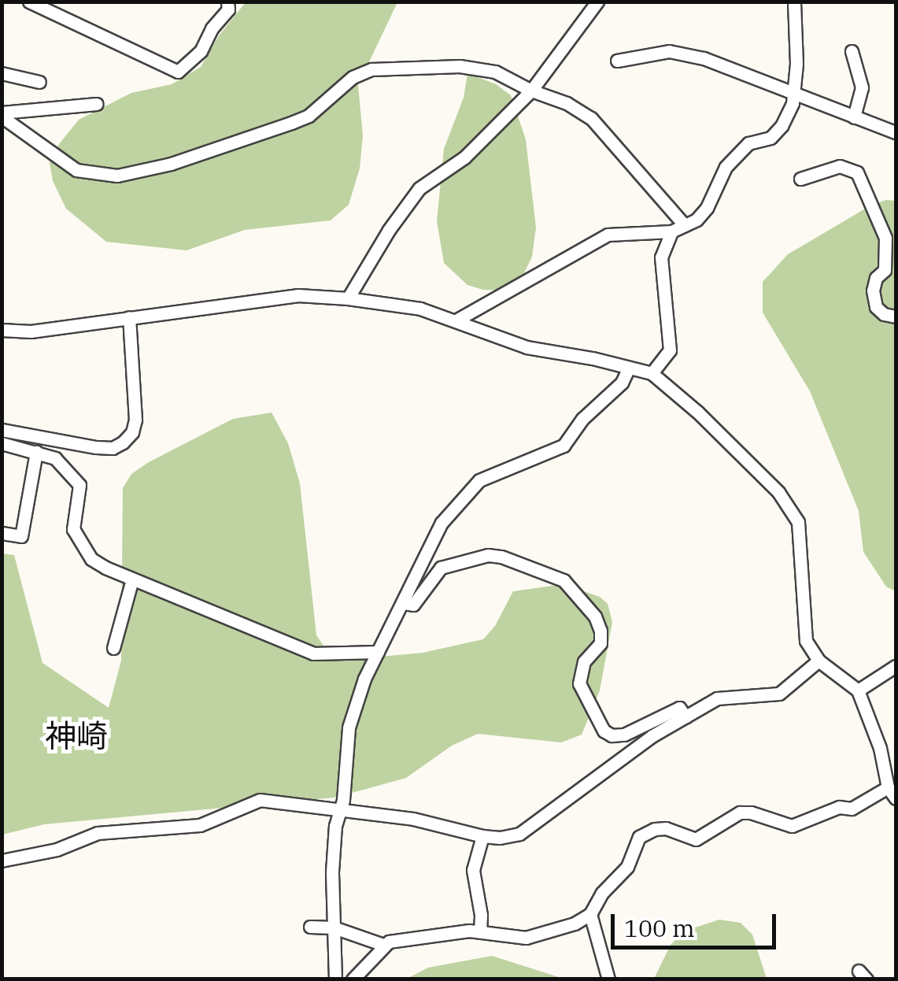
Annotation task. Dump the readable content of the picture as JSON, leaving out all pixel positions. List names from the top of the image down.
{
  "districts": ["神崎"],
  "scale_bar": "100 m"
}
